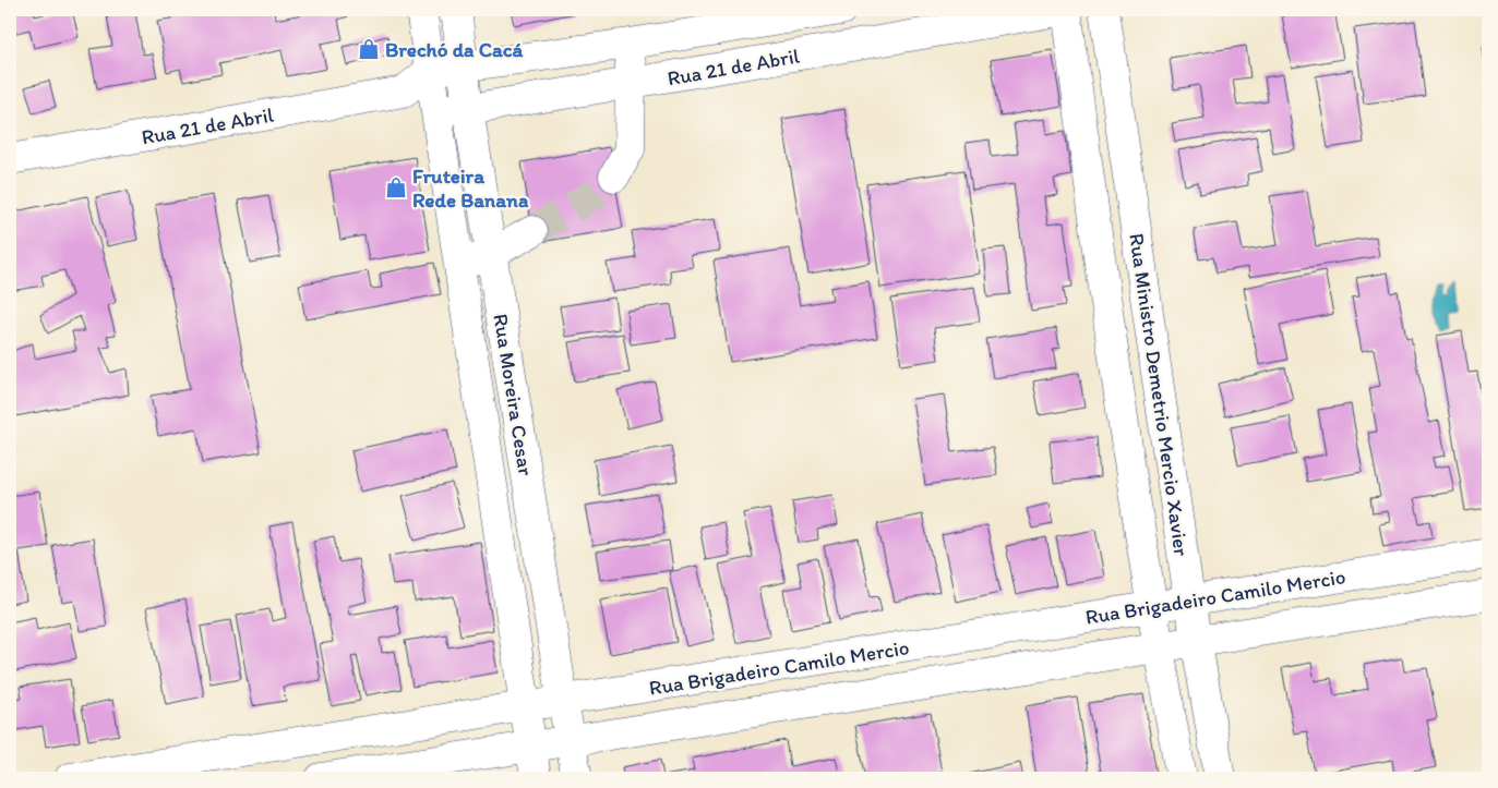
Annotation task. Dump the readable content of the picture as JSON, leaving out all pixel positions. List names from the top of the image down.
{
  "streets": {
    "street": [
      "Rua 21 de Abril",
      "Rua Moreira Cesar",
      "Rua Ministro Demetrio Mercio Xavier",
      "Rua Brigadeiro Camilo Mercio"
    ]
  },
  "crossings": [
    ["Rua 21 de Abril", "Rua Moreira Cesar"],
    ["Rua 21 de Abril", "Rua Ministro Demetrio Mercio Xavier"],
    ["Rua Moreira Cesar", "Rua Brigadeiro Camilo Mercio"],
    ["Rua Ministro Demetrio Mercio Xavier", "Rua Brigadeiro Camilo Mercio"]
  ],
  "places": {
    "shop": ["Brechó da Cacá", "Fruteira Rede Banana"]
  }
}
